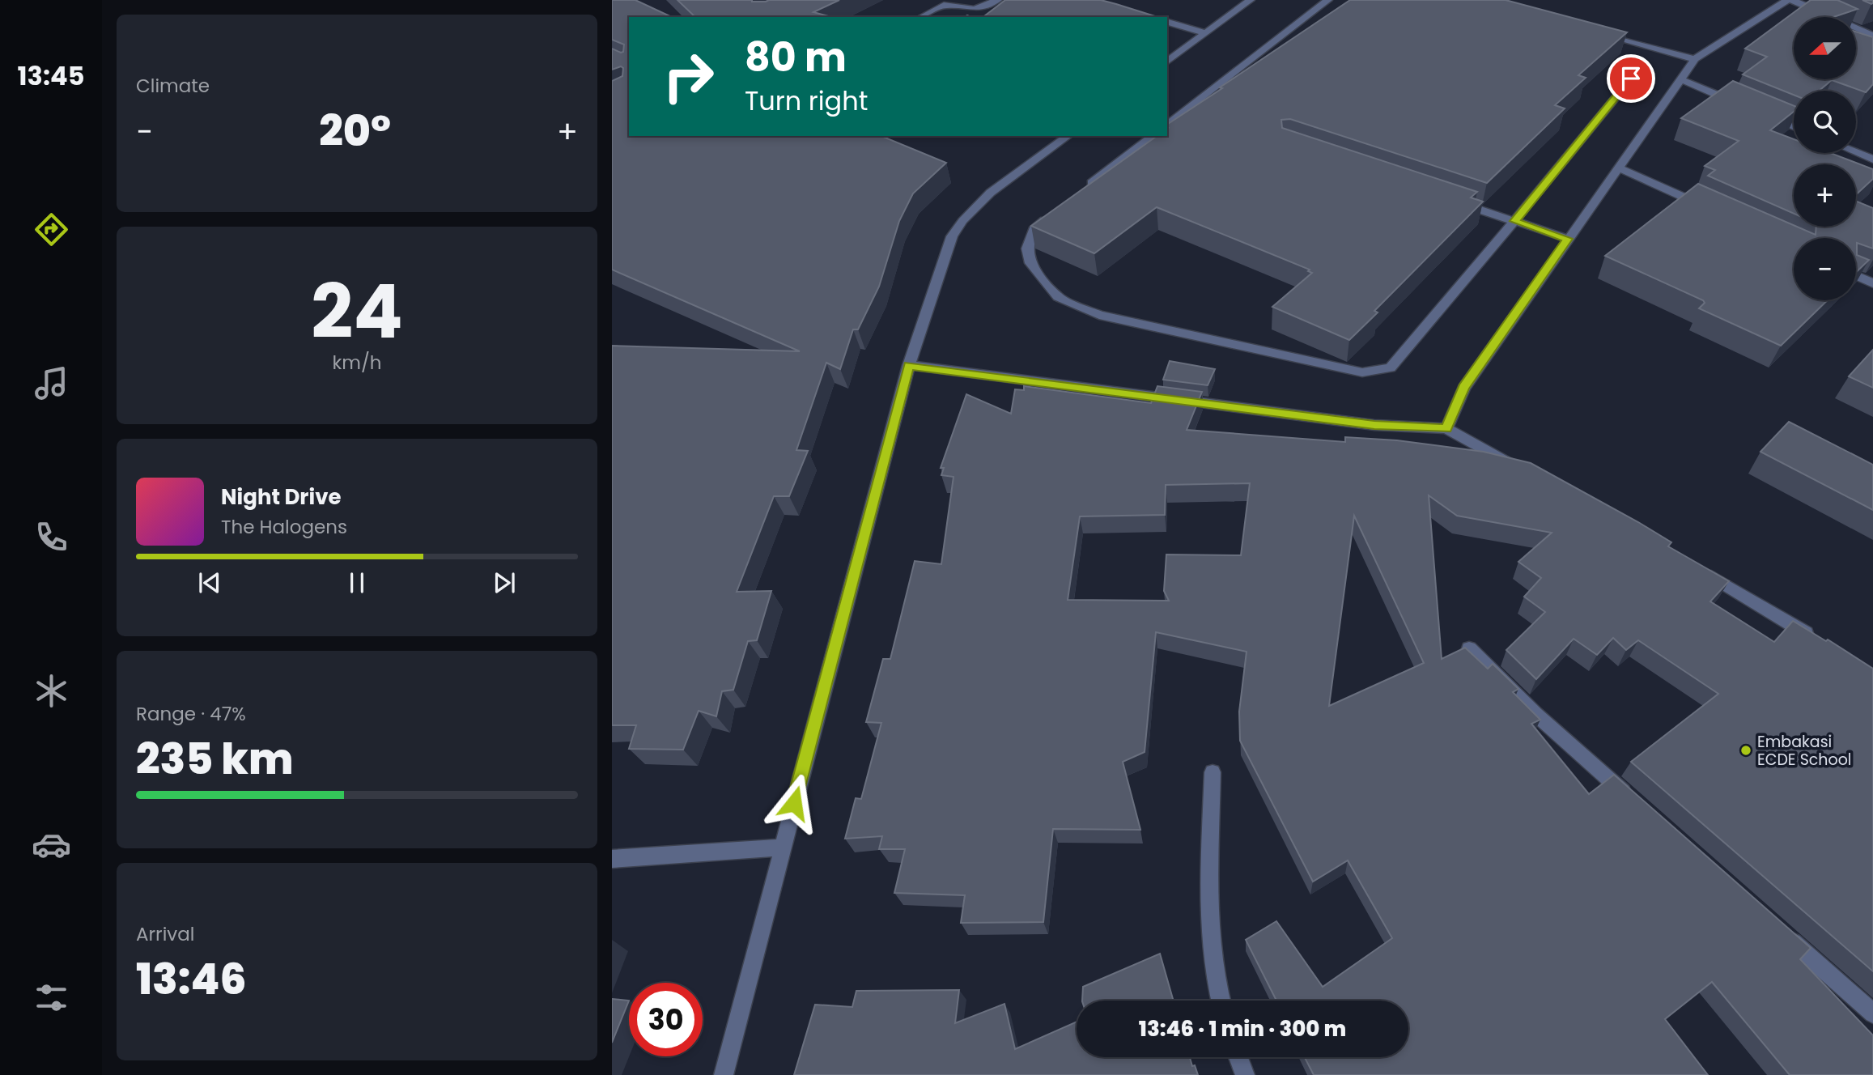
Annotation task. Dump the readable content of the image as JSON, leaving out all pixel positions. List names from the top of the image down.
{
  "places": ["Embakasi ECDE School"],
  "north": "left",
  "page": {
    "tabs": "13:45",
    "tile": [
      "Climate",
      ["24", "km/h"],
      ["Range · 47%", "235 km"],
      ["Arrival", "13:46"]
    ],
    "map_buttons": ["+", "−"],
    "turn": ["80 m", "Turn right"],
    "heat": ["−", "20°", "+"],
    "song": ["Night Drive", "The Halogens"],
    "limit": "30",
    "trip": "13:46 · 1 min · 300 m"
  }
}
